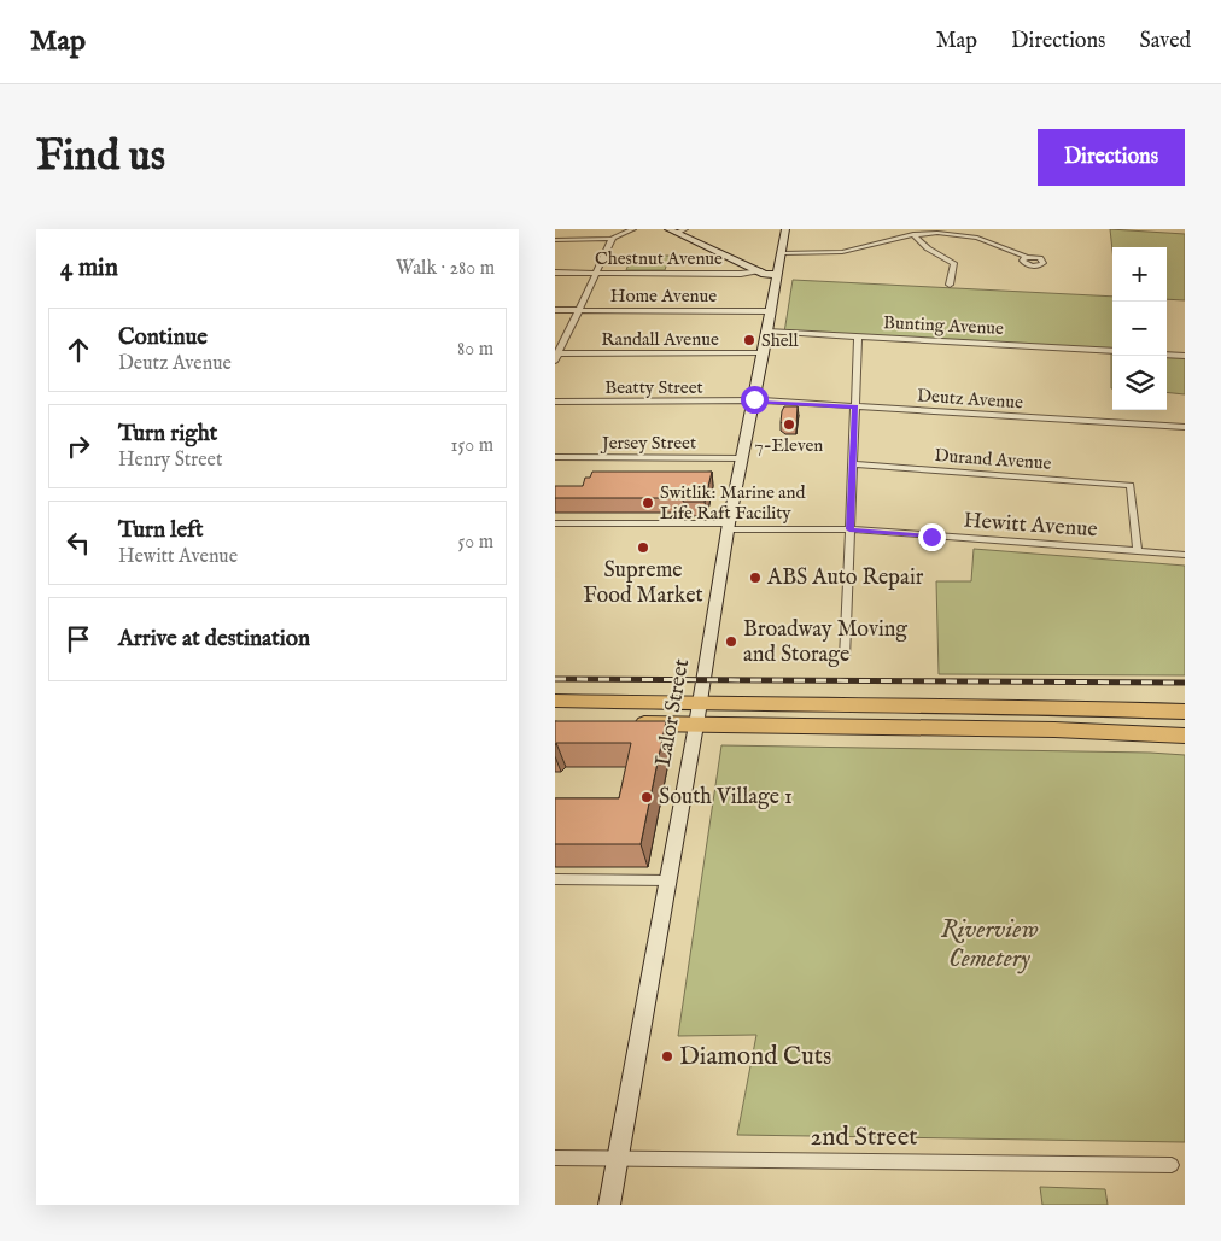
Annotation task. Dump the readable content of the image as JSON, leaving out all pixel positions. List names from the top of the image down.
{
  "streets": {
    "main road": ["Lalor Street"],
    "street": [
      "Chestnut Avenue",
      "Home Avenue",
      "Bunting Avenue",
      "Randall Avenue",
      "Beatty Street",
      "Deutz Avenue",
      "Jersey Street",
      "Durand Avenue",
      "Hewitt Avenue",
      "2nd Street"
    ]
  },
  "crossings": [
    ["Home Avenue", "Lalor Street"],
    ["Bunting Avenue", "Lalor Street"],
    ["Randall Avenue", "Lalor Street"],
    ["Beatty Street", "Deutz Avenue"],
    ["Beatty Street", "Lalor Street"],
    ["Deutz Avenue", "Lalor Street"],
    ["Jersey Street", "Lalor Street"],
    ["Durand Avenue", "Hewitt Avenue"],
    ["Hewitt Avenue", "Lalor Street"],
    ["Lalor Street", "2nd Street"]
  ],
  "parks": ["Riverview Cemetery"],
  "places": [
    "Shell",
    "7-Eleven",
    "Switlik: Marine and Life Raft Facility",
    "Supreme Food Market",
    "ABS Auto Repair",
    "Broadway Moving and Storage",
    "South Village 1",
    "Diamond Cuts"
  ],
  "page": {
    "header": "Map",
    "nav": ["Map", "Directions", "Saved"],
    "buttons": "Directions",
    "title": "Find us",
    "heading": ["4 min", "Walk · 280 m"],
    "map_buttons": ["+", "−"],
    "list": [
      ["Continue", "Deutz Avenue", "80 m"],
      ["Turn right", "Henry Street", "150 m"],
      ["Turn left", "Hewitt Avenue", "50 m"],
      "Arrive at destination"
    ]
  }
}
